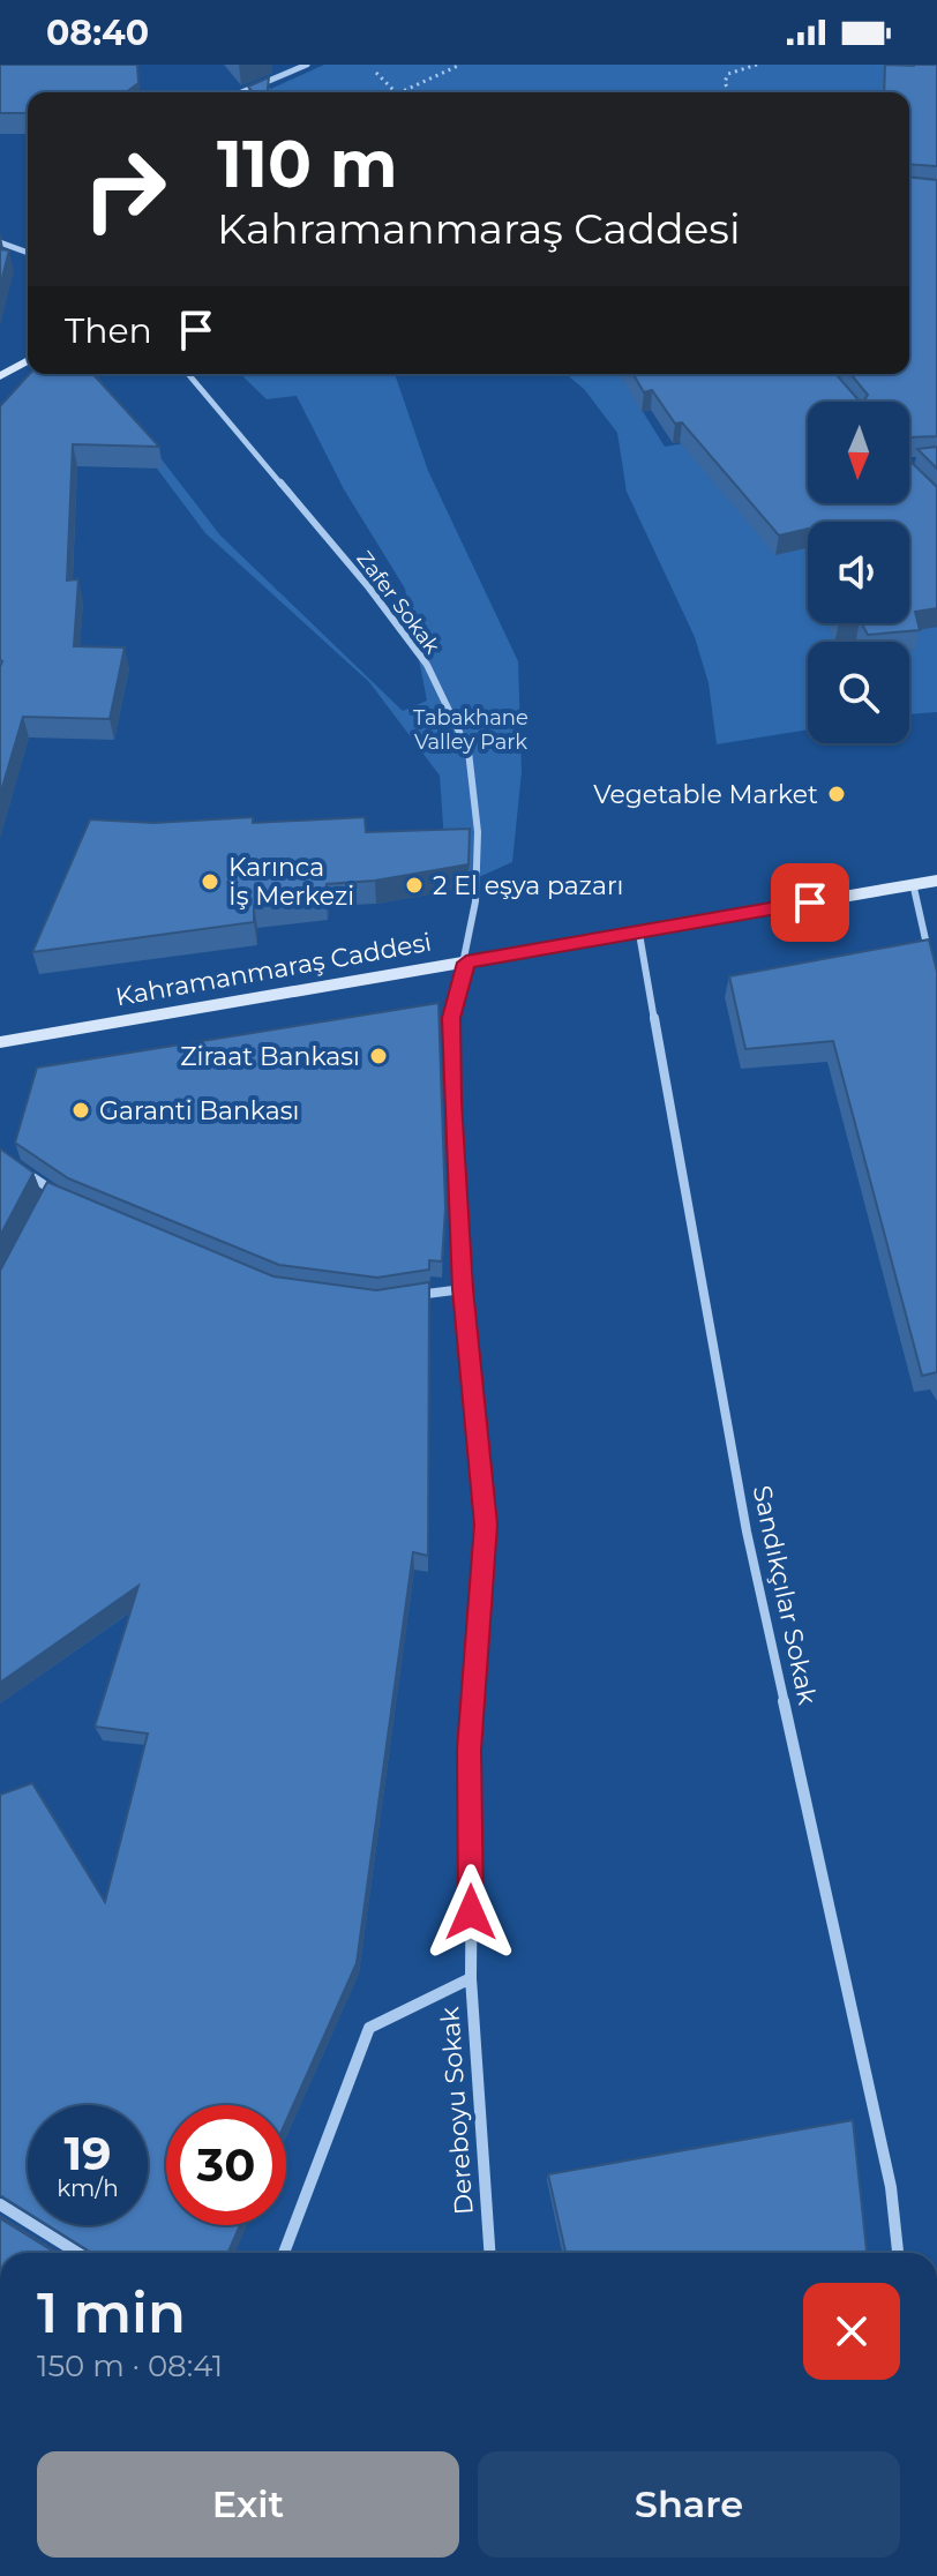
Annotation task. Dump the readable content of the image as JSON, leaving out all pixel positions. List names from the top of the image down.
{
  "streets": {
    "street": [
      "Zafer Sokak",
      "Kahramanmaraş Caddesi",
      "Sandıkçılar Sokak",
      "Dereboyu Sokak"
    ]
  },
  "crossings": [
    ["Zafer Sokak", "Kahramanmaraş Caddesi"],
    ["Zafer Sokak", "Dereboyu Sokak"],
    ["Kahramanmaraş Caddesi", "Sandıkçılar Sokak"],
    ["Kahramanmaraş Caddesi", "Dereboyu Sokak"]
  ],
  "parks": ["Tabakhane Valley Park"],
  "places": [
    "Vegetable Market",
    "Karınca İş Merkezi",
    "2 El eşya pazarı",
    "Ziraat Bankası",
    "Garanti Bankası"
  ],
  "north": "bottom",
  "page": {
    "status": "08:40",
    "turn": ["110 m", "Kahramanmaraş Caddesi"],
    "then": "Then",
    "speed": "19 km/h",
    "limit": "30",
    "heading": ["1 min", "150 m · 08:41"],
    "buttons": ["Exit", "Share"]
  }
}
